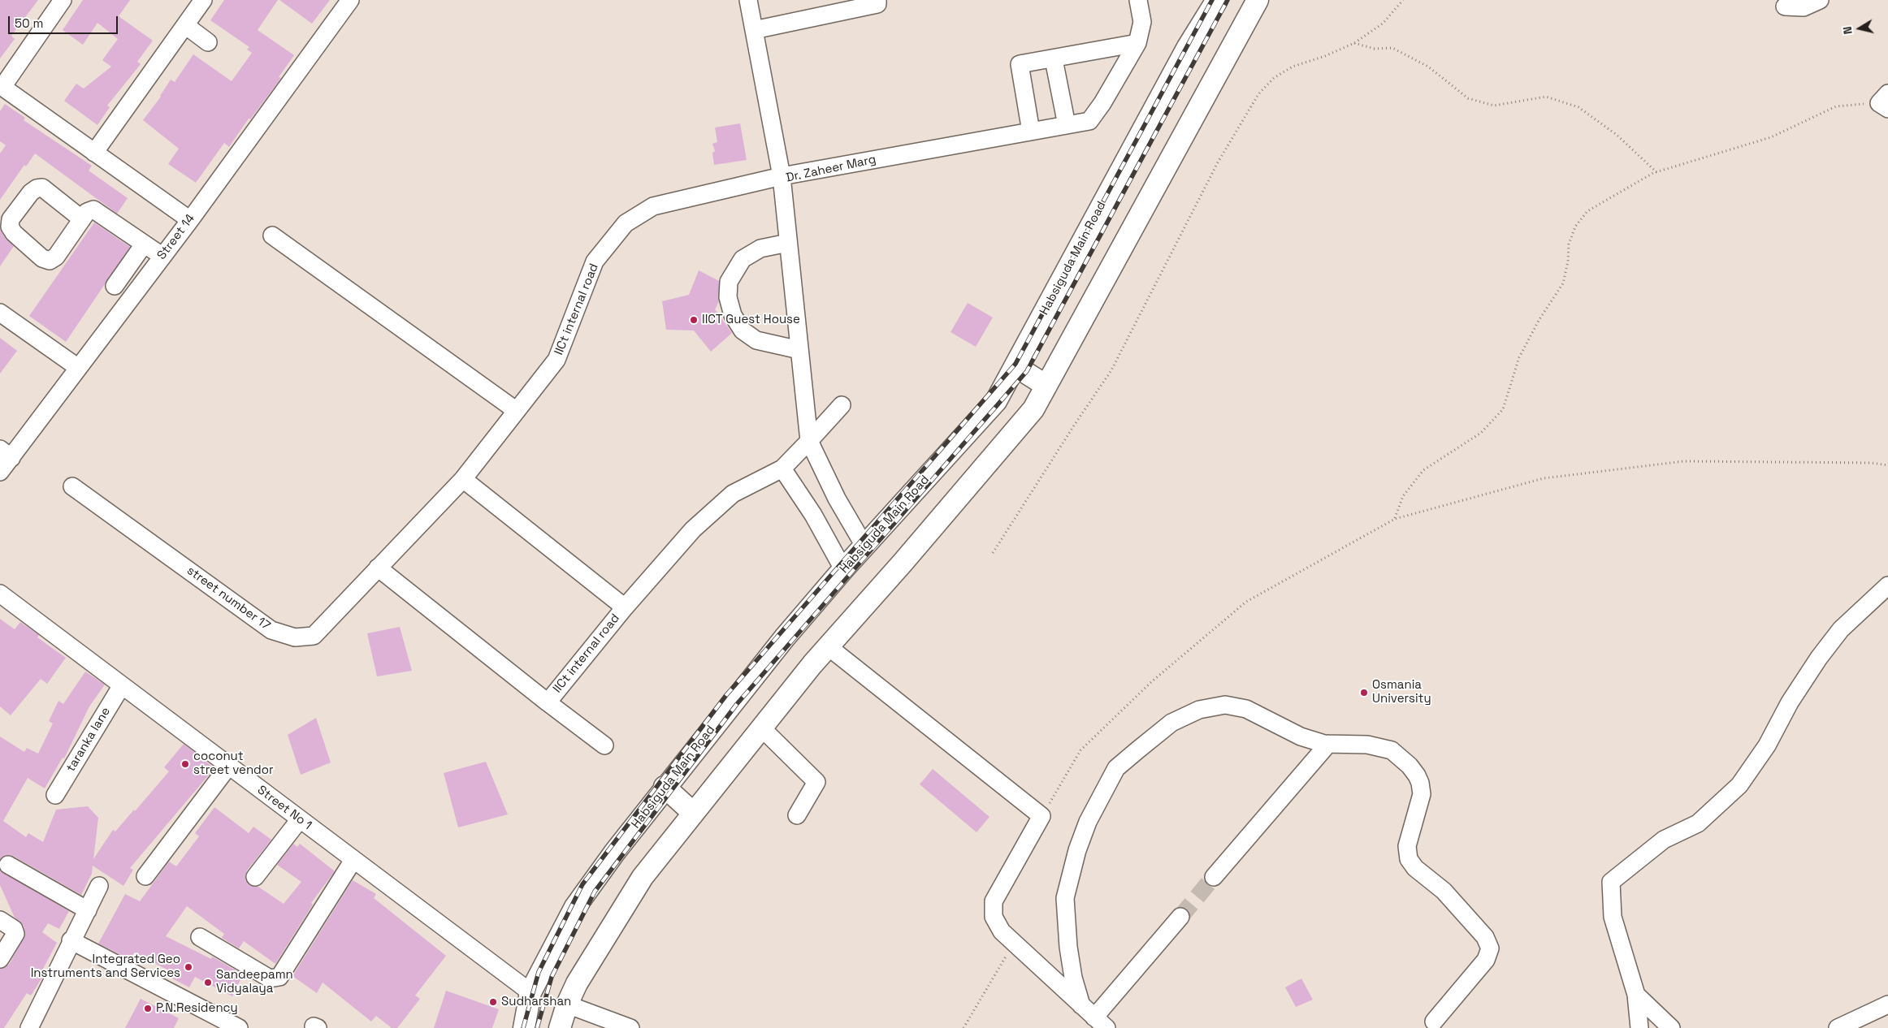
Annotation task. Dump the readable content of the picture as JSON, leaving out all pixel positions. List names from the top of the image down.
{
  "streets": {
    "main road": ["Habsiguda Main Road"],
    "street": [
      "Dr. Zaheer Marg",
      "Street 14",
      "IICt internal road",
      "street number 17",
      "taranka lane",
      "Street No 1"
    ]
  },
  "crossings": [
    ["Dr. Zaheer Marg", "Habsiguda Main Road"],
    ["Dr. Zaheer Marg", "IICt internal road"],
    ["Habsiguda Main Road", "Street No 1"],
    ["IICt internal road", "street number 17"],
    ["taranka lane", "Street No 1"]
  ],
  "places": [
    "IICT Guest House",
    "Osmania University",
    "coconut street vendor",
    "Integrated Geo Instruments and Services",
    "Sandeepamn Vidyalaya",
    "Sudharshan",
    "P.N.Residency"
  ],
  "scale_bar": "50 m",
  "north": "left"
}
